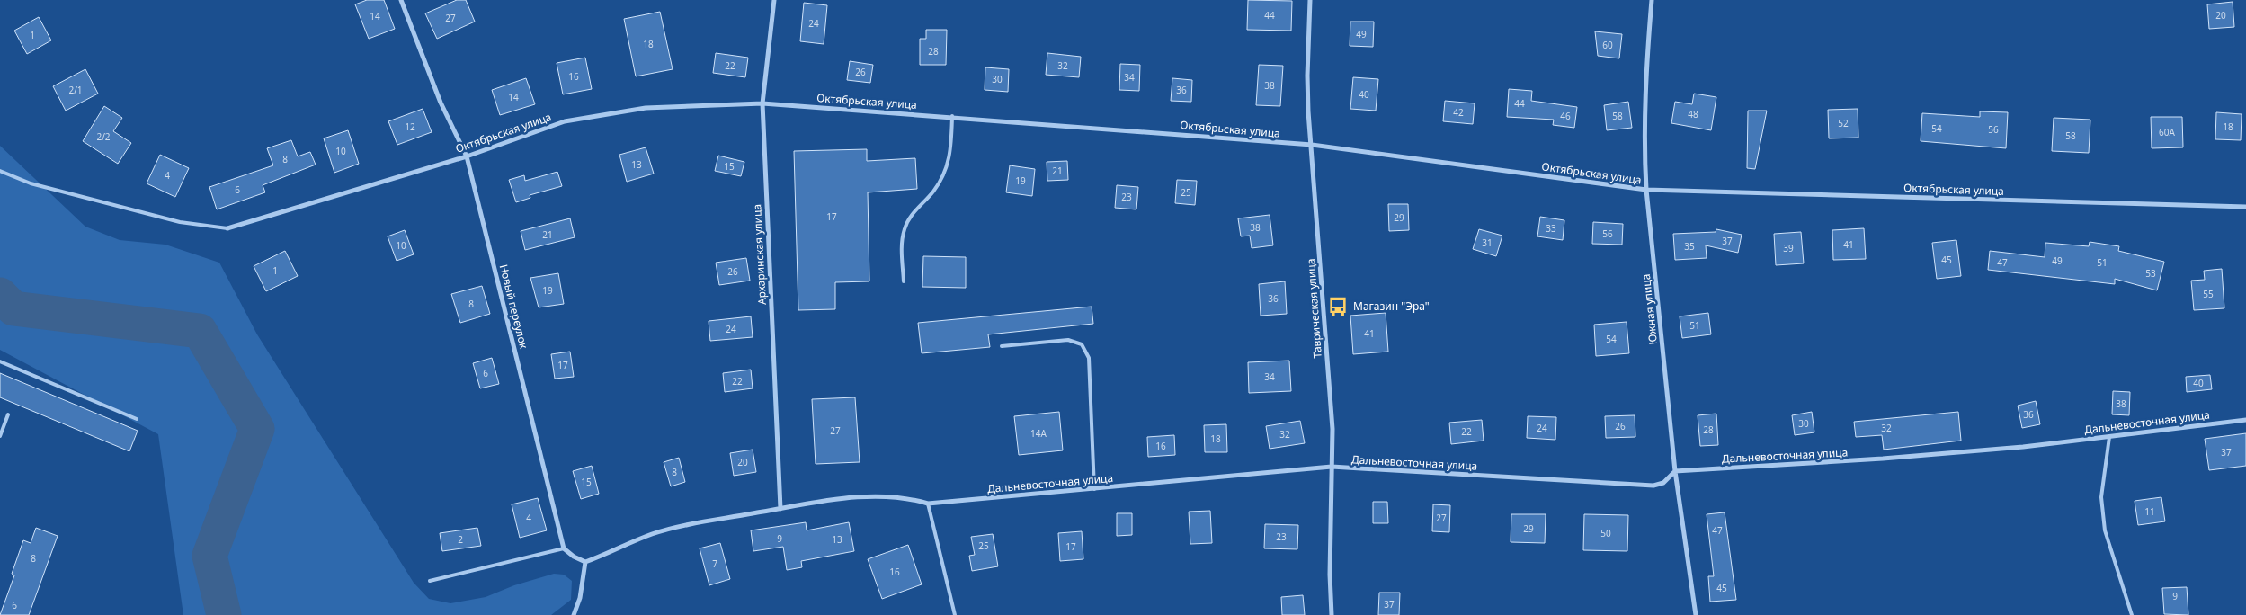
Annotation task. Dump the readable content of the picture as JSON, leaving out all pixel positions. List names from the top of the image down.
{
  "streets": {
    "street": [
      "Октябрьская улица",
      "Архаринская улица",
      "Новый переулок",
      "Таврическая улица",
      "Южная улица",
      "Дальневосточная улица"
    ]
  },
  "crossings": [
    ["Октябрьская улица", "Архаринская улица"],
    ["Октябрьская улица", "Новый переулок"],
    ["Октябрьская улица", "Таврическая улица"],
    ["Октябрьская улица", "Южная улица"],
    ["Архаринская улица", "Дальневосточная улица"],
    ["Таврическая улица", "Дальневосточная улица"],
    ["Южная улица", "Дальневосточная улица"]
  ],
  "places": {
    "bus stop": ["Магазин \"Эра\""]
  },
  "house_numbers": [
    "44",
    "20",
    "14",
    "27",
    "24",
    "49",
    "1",
    "18",
    "60",
    "28",
    "22",
    "32",
    "26",
    "16",
    "34",
    "30",
    "38",
    "2/1",
    "36",
    "40",
    "14",
    "44",
    "42",
    "48",
    "46",
    "58",
    "52",
    "12",
    "18",
    "54",
    "56",
    "60А",
    "58",
    "2/2",
    "10",
    "8",
    "13",
    "15",
    "21",
    "4",
    "19",
    "6",
    "25",
    "23",
    "17",
    "29",
    "38",
    "33",
    "56",
    "21",
    "37",
    "31",
    "41",
    "10",
    "35",
    "39",
    "45",
    "49",
    "47",
    "51",
    "1",
    "26",
    "53",
    "19",
    "55",
    "36",
    "8",
    "51",
    "24",
    "41",
    "54",
    "17",
    "6",
    "34",
    "22",
    "40",
    "38",
    "36",
    "30",
    "26",
    "24",
    "32",
    "28",
    "27",
    "22",
    "14А",
    "32",
    "18",
    "16",
    "37",
    "20",
    "8",
    "15",
    "11",
    "4",
    "27",
    "29",
    "47",
    "50",
    "23",
    "9",
    "2",
    "13",
    "25",
    "17",
    "8",
    "7",
    "16",
    "45",
    "9",
    "37",
    "6"
  ]
}
